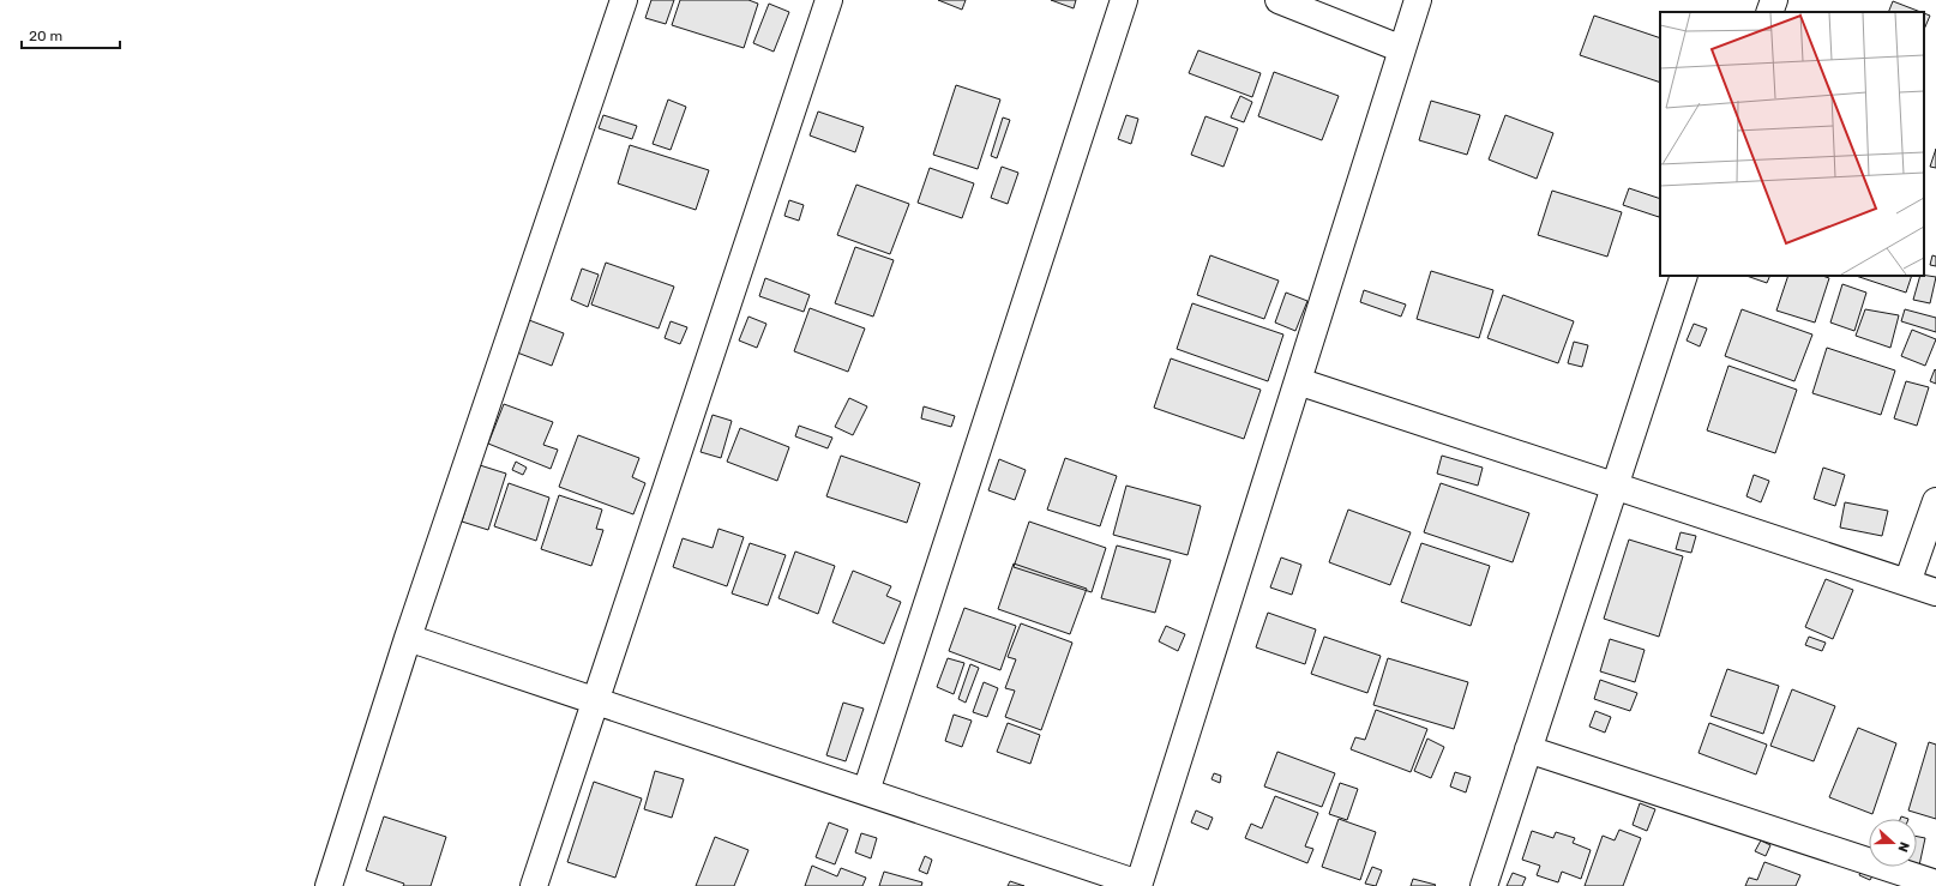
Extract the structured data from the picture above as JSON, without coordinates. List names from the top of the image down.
{
  "scale_bar": "20 m",
  "north": "right"
}
